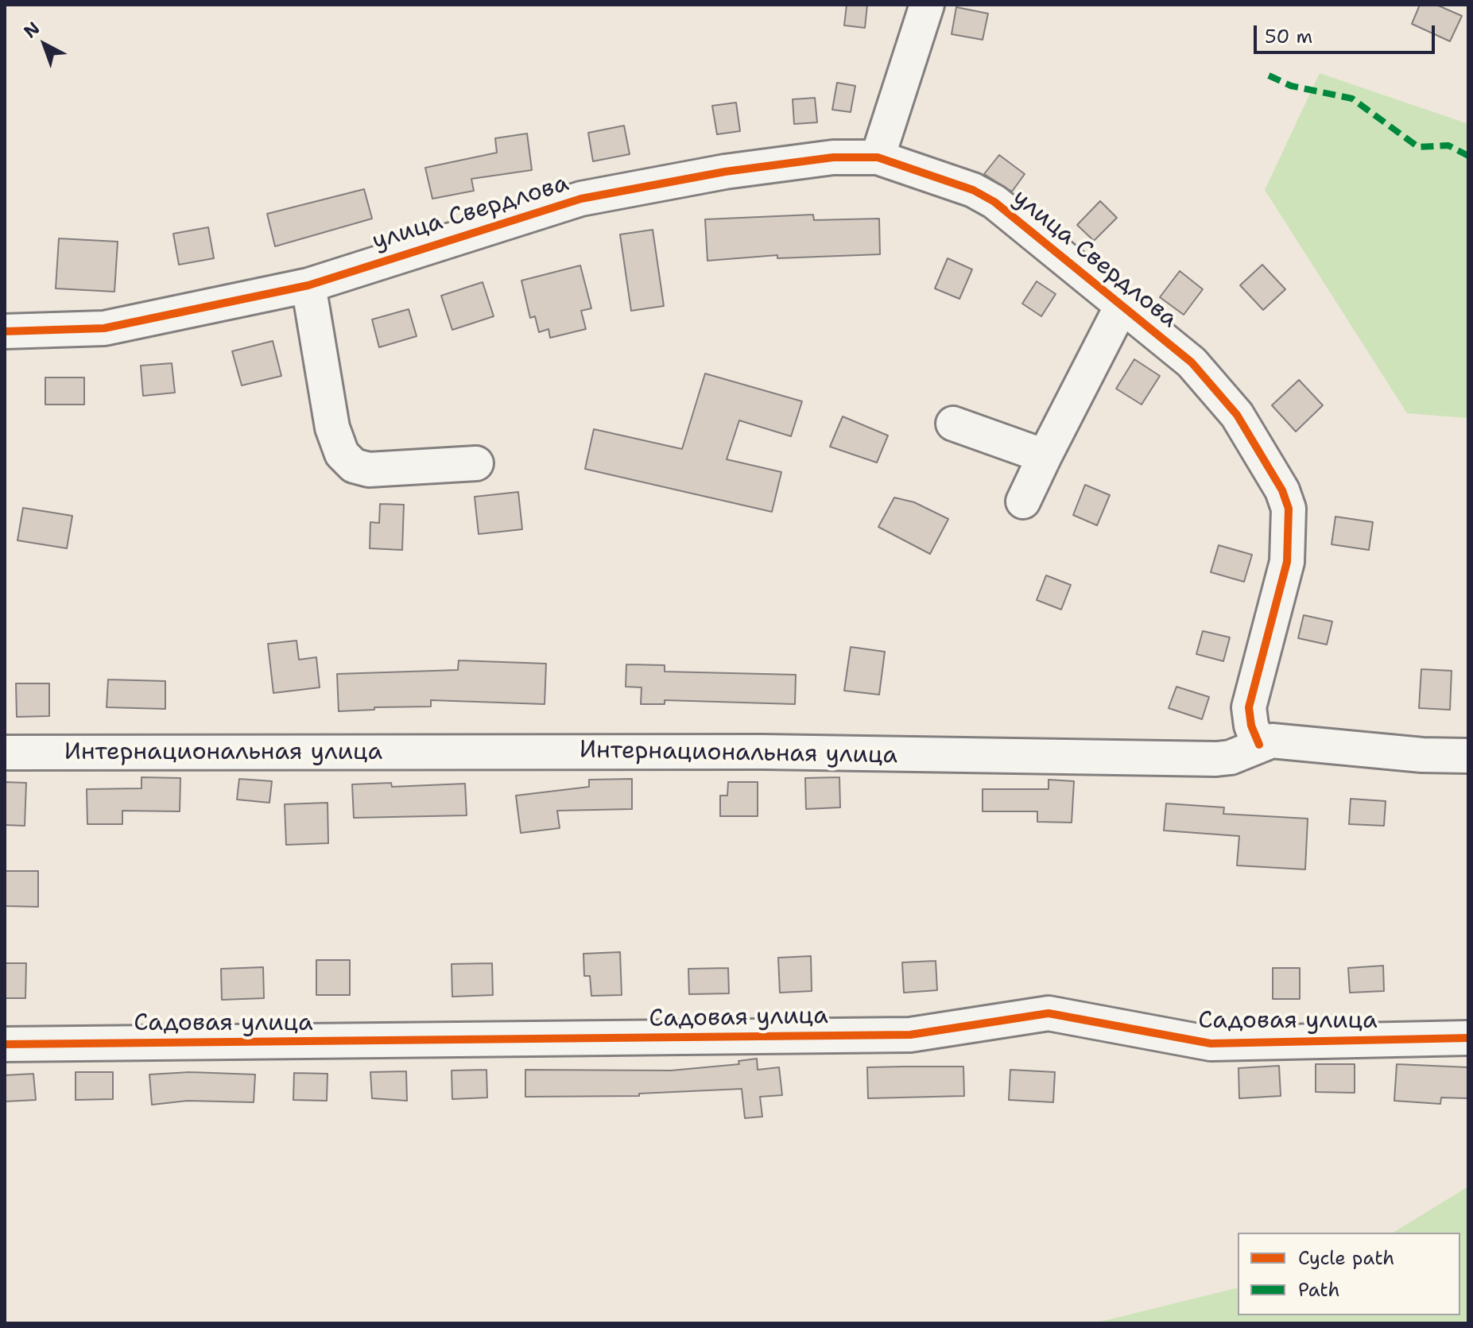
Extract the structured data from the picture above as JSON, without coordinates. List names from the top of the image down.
{
  "streets": {
    "street": ["улица Свердлова", "Интернациональная улица", "Садовая улица"]
  },
  "crossings": [
    ["улица Свердлова", "Интернациональная улица"]
  ],
  "legend": ["Cycle path", "Path"],
  "scale_bar": "50 m",
  "north": "top left"
}
